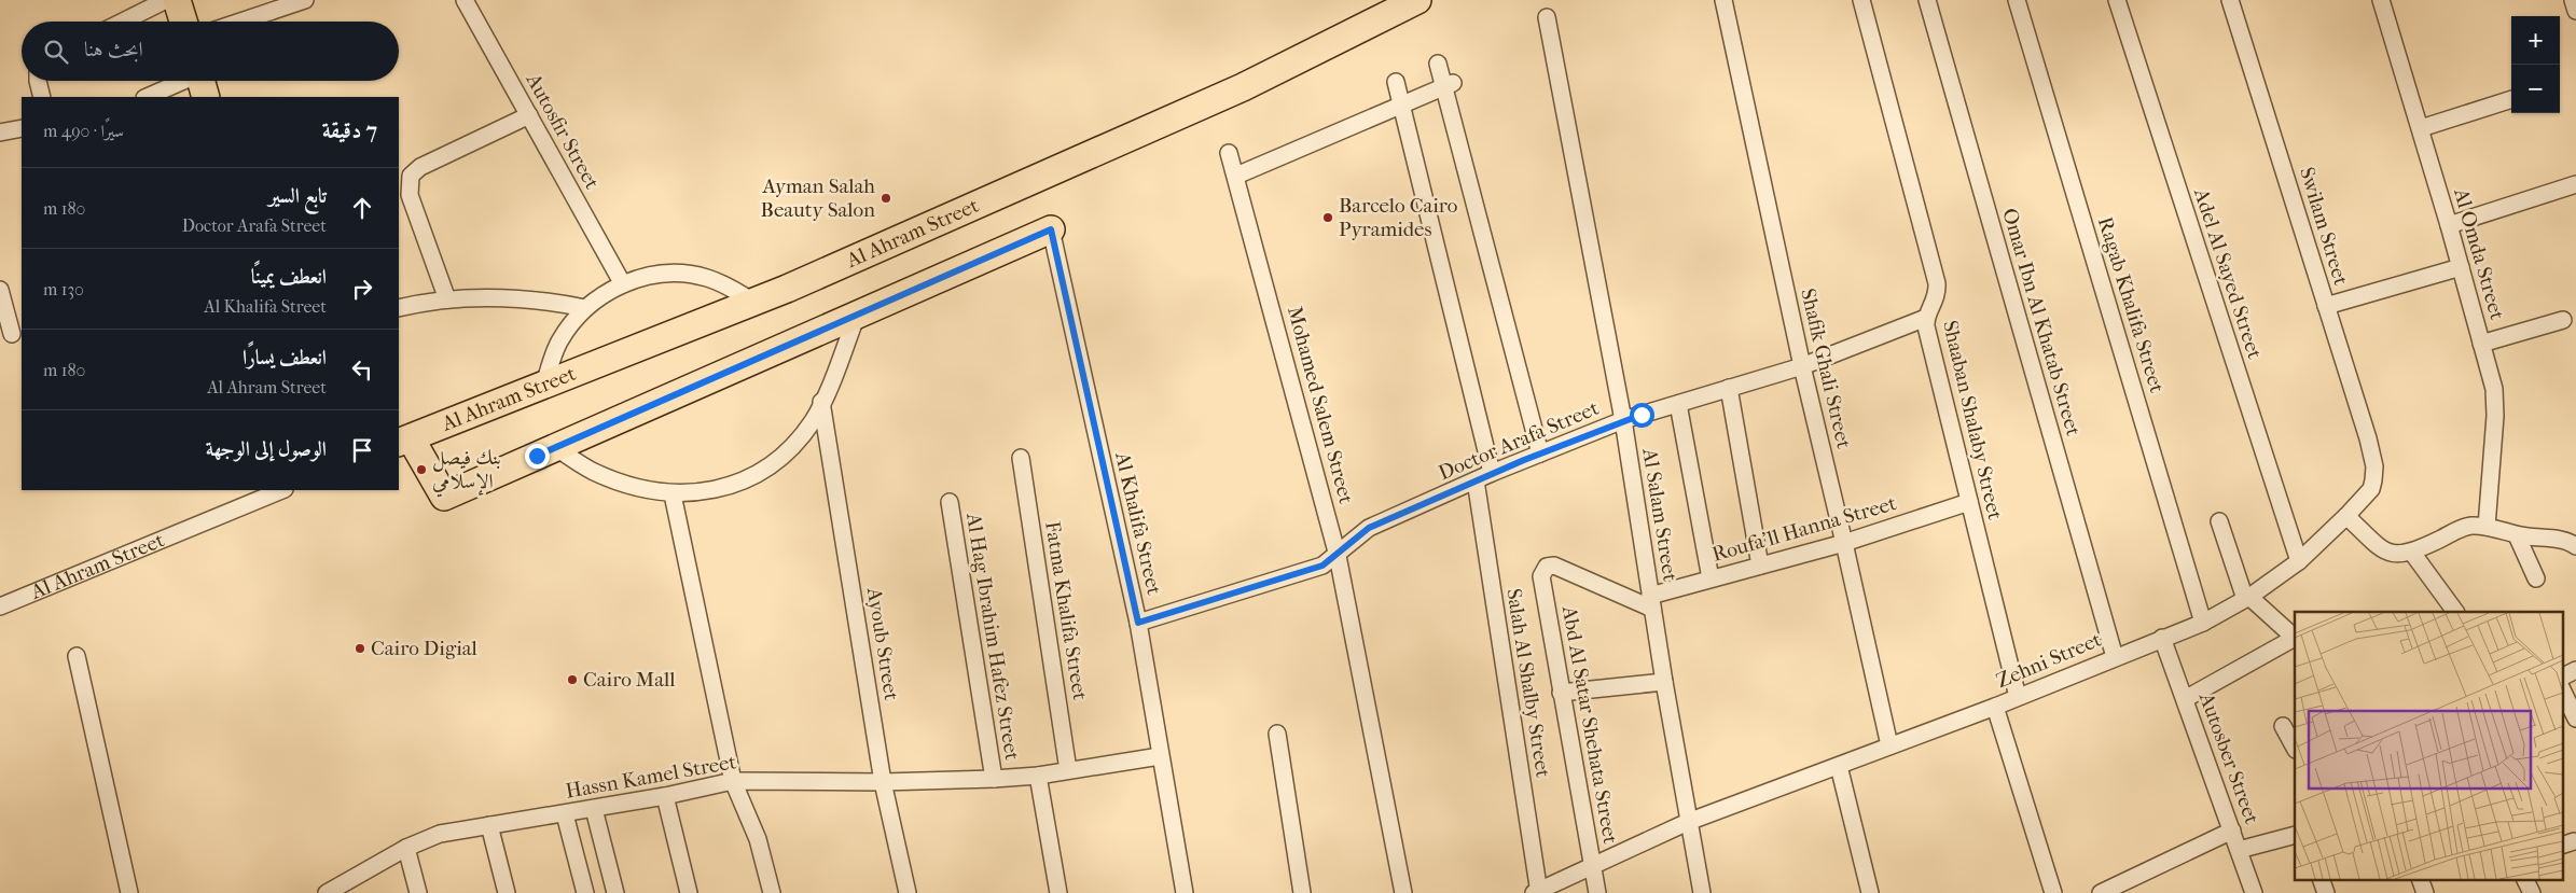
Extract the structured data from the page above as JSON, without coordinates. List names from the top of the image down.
{
  "streets": {
    "main road": ["Al Ahram Street"],
    "street": [
      "Autosfir Street",
      "Swilam Street",
      "Al Omda Street",
      "Adel Al Sayed Street",
      "Ragab Khalifa Street",
      "Omar Ibn Al Khatab Street",
      "Shafik Ghali Street",
      "Mohamed Salem Street",
      "Shaaban Shalaby Street",
      "Doctor Arafa Street",
      "Al Salam Street",
      "Al Khalifa Street",
      "Roufa'll Hanna Street",
      "Fatma Khalifa Street",
      "Al Hag Ibrahim Hafez Street",
      "Ayoub Street",
      "Zehni Street",
      "Salah Al Shalby Street",
      "Abd Al Satar Shehata Street",
      "Autosber Street",
      "Hassn Kamel Street"
    ]
  },
  "crossings": [
    ["Swilam Street", "Zehni Street"],
    ["Adel Al Sayed Street", "Zehni Street"],
    ["Ragab Khalifa Street", "Zehni Street"],
    ["Omar Ibn Al Khatab Street", "Zehni Street"],
    ["Shafik Ghali Street", "Doctor Arafa Street"],
    ["Shafik Ghali Street", "Roufa'll Hanna Street"],
    ["Shafik Ghali Street", "Zehni Street"],
    ["Mohamed Salem Street", "Doctor Arafa Street"],
    ["Shaaban Shalaby Street", "Doctor Arafa Street"],
    ["Shaaban Shalaby Street", "Roufa'll Hanna Street"],
    ["Shaaban Shalaby Street", "Zehni Street"],
    ["Doctor Arafa Street", "Al Salam Street"],
    ["Doctor Arafa Street", "Al Khalifa Street"],
    ["Doctor Arafa Street", "Salah Al Shalby Street"],
    ["Al Salam Street", "Roufa'll Hanna Street"],
    ["Al Salam Street", "Zehni Street"],
    ["Al Salam Street", "Abd Al Satar Shehata Street"],
    ["Al Khalifa Street", "Hassn Kamel Street"],
    ["Roufa'll Hanna Street", "Abd Al Satar Shehata Street"],
    ["Fatma Khalifa Street", "Hassn Kamel Street"],
    ["Al Hag Ibrahim Hafez Street", "Hassn Kamel Street"],
    ["Ayoub Street", "Hassn Kamel Street"],
    ["Zehni Street", "Salah Al Shalby Street"],
    ["Zehni Street", "Abd Al Satar Shehata Street"],
    ["Zehni Street", "Autosber Street"]
  ],
  "places": [
    "Ayman Salah Beauty Salon",
    "Barcelo Cairo Pyramides",
    "بنك فيصل الإسلامي",
    "Cairo Digial",
    "Cairo Mall"
  ],
  "page": {
    "map_buttons": ["+", "−"],
    "search": "ابحث هنا",
    "heading": ["7 دقيقة", "سيرًا · 490 m"],
    "list": [
      ["تابع السير", "Doctor Arafa Street", "180 m"],
      ["انعطف يمينًا", "Al Khalifa Street", "130 m"],
      ["انعطف يسارًا", "Al Ahram Street", "180 m"],
      "الوصول إلى الوجهة"
    ]
  }
}
